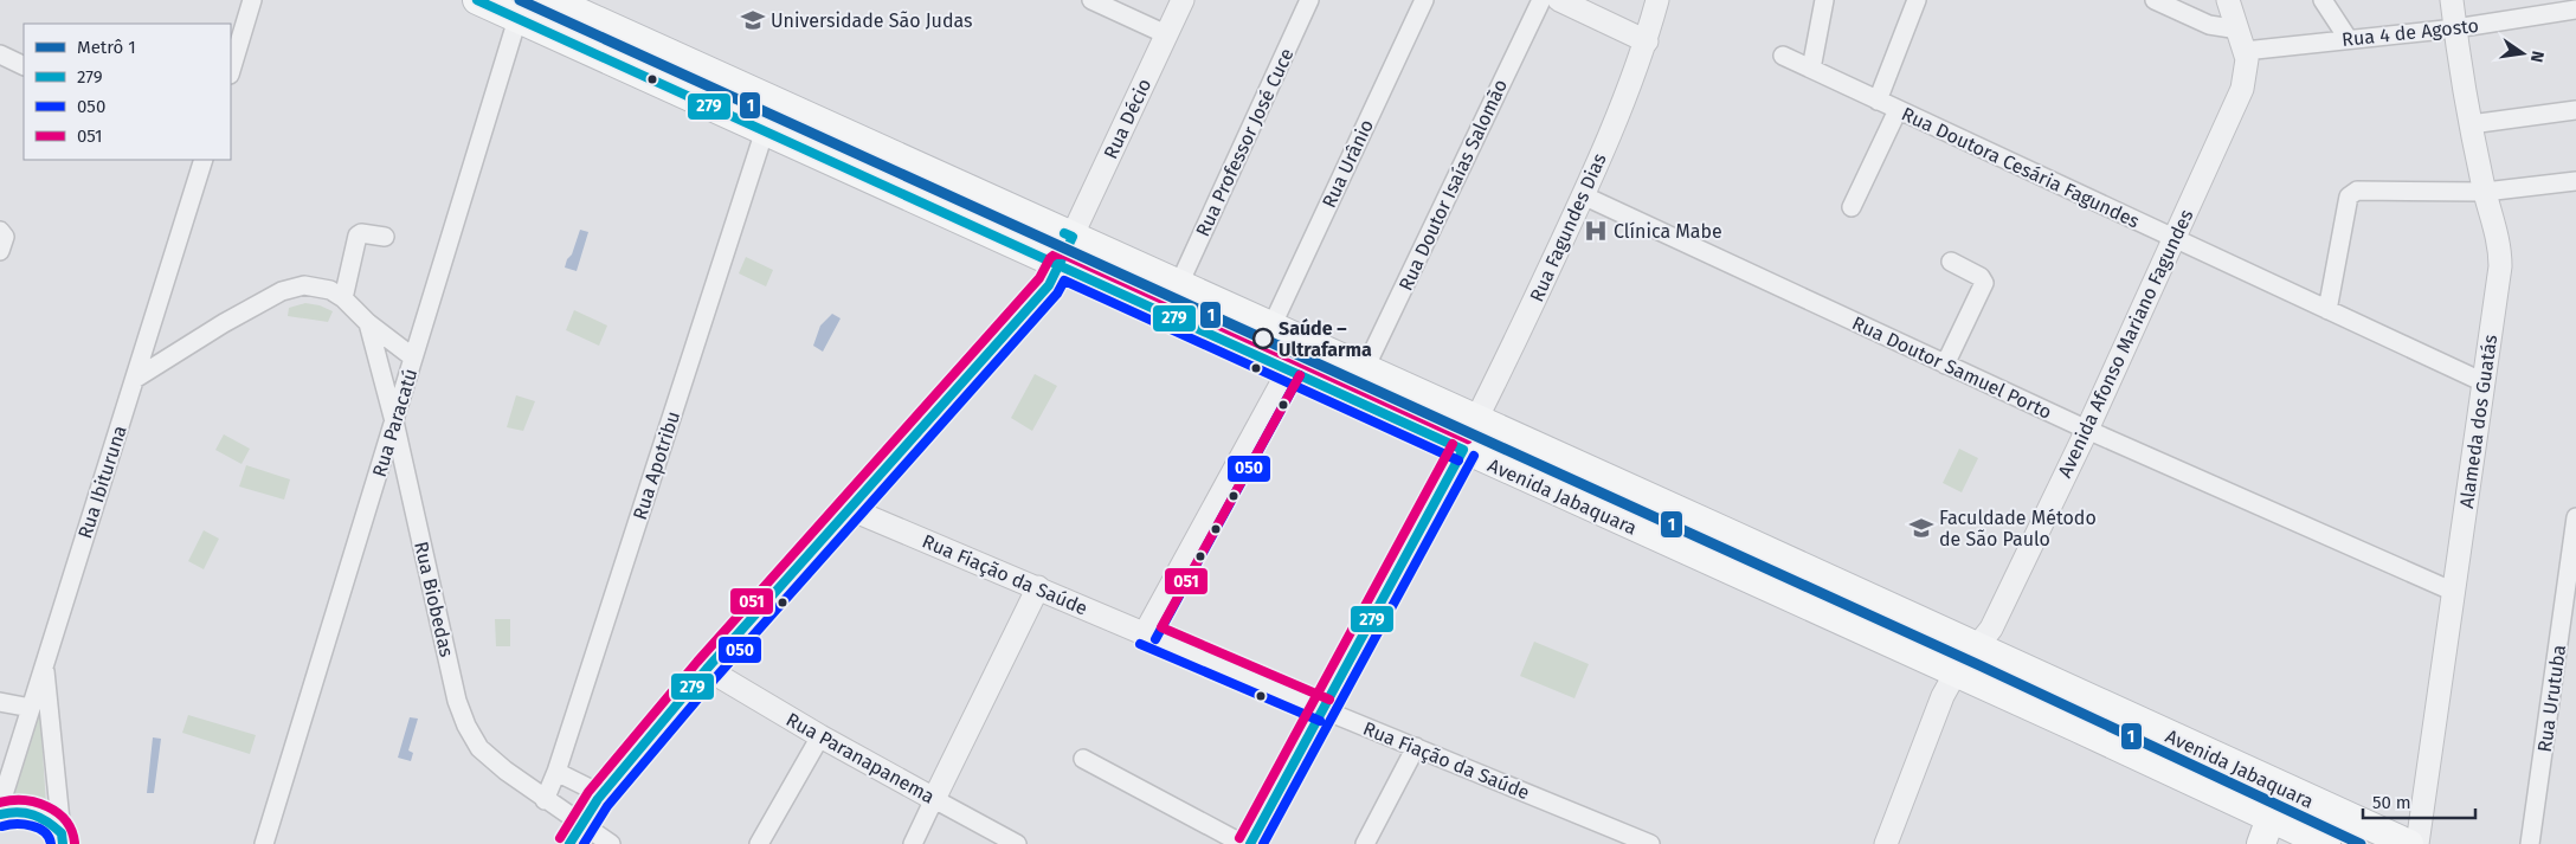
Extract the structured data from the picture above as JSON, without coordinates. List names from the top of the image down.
{
  "streets": {
    "main road": ["Avenida Jabaquara"],
    "street": [
      "Rua 4 de Agosto",
      "Rua Décio",
      "Rua Professor José Cuce",
      "Rua Urânio",
      "Rua Doutora Cesária Fagundes",
      "Rua Doutor Isaías Salomão",
      "Rua Fagundes Dias",
      "Avenida Afonso Mariano Fagundes",
      "Rua Doutor Samuel Porto",
      "Alameda dos Guatás",
      "Rua Paracatú",
      "Rua Apotribu",
      "Rua Ibituruna",
      "Rua Fiação da Saúde",
      "Rua Biobedas",
      "Rua Urutuba",
      "Rua Paranapanema"
    ]
  },
  "crossings": [
    ["Rua 4 de Agosto", "Avenida Afonso Mariano Fagundes"],
    ["Rua 4 de Agosto", "Alameda dos Guatás"],
    ["Rua Décio", "Avenida Jabaquara"],
    ["Rua Décio", "Rua Fiação da Saúde"],
    ["Rua Décio", "Rua Biobedas"],
    ["Rua Décio", "Rua Paranapanema"],
    ["Rua Professor José Cuce", "Avenida Jabaquara"],
    ["Rua Urânio", "Avenida Jabaquara"],
    ["Rua Doutora Cesária Fagundes", "Avenida Afonso Mariano Fagundes"],
    ["Rua Doutora Cesária Fagundes", "Alameda dos Guatás"],
    ["Rua Doutor Isaías Salomão", "Avenida Jabaquara"],
    ["Rua Fagundes Dias", "Rua Doutor Samuel Porto"],
    ["Rua Fagundes Dias", "Avenida Jabaquara"],
    ["Rua Fagundes Dias", "Rua Fiação da Saúde"],
    ["Avenida Afonso Mariano Fagundes", "Rua Doutor Samuel Porto"],
    ["Avenida Afonso Mariano Fagundes", "Avenida Jabaquara"],
    ["Rua Doutor Samuel Porto", "Alameda dos Guatás"],
    ["Rua Paracatú", "Avenida Jabaquara"],
    ["Rua Paracatú", "Rua Biobedas"],
    ["Rua Apotribu", "Avenida Jabaquara"],
    ["Rua Apotribu", "Rua Biobedas"]
  ],
  "places": {
    "school or university": ["Universidade São Judas", "Faculdade Método de São Paulo"],
    "hospital": ["Clínica Mabe"],
    "other": ["Saúde – Ultrafarma"]
  },
  "lines": [
    "metro line 1",
    "transit line 279",
    "transit line 051",
    "transit line 050"
  ],
  "legend": [
    "Metrô 1",
    "279",
    "050",
    "051"
  ],
  "scale_bar": "50 m",
  "north": "right"
}
